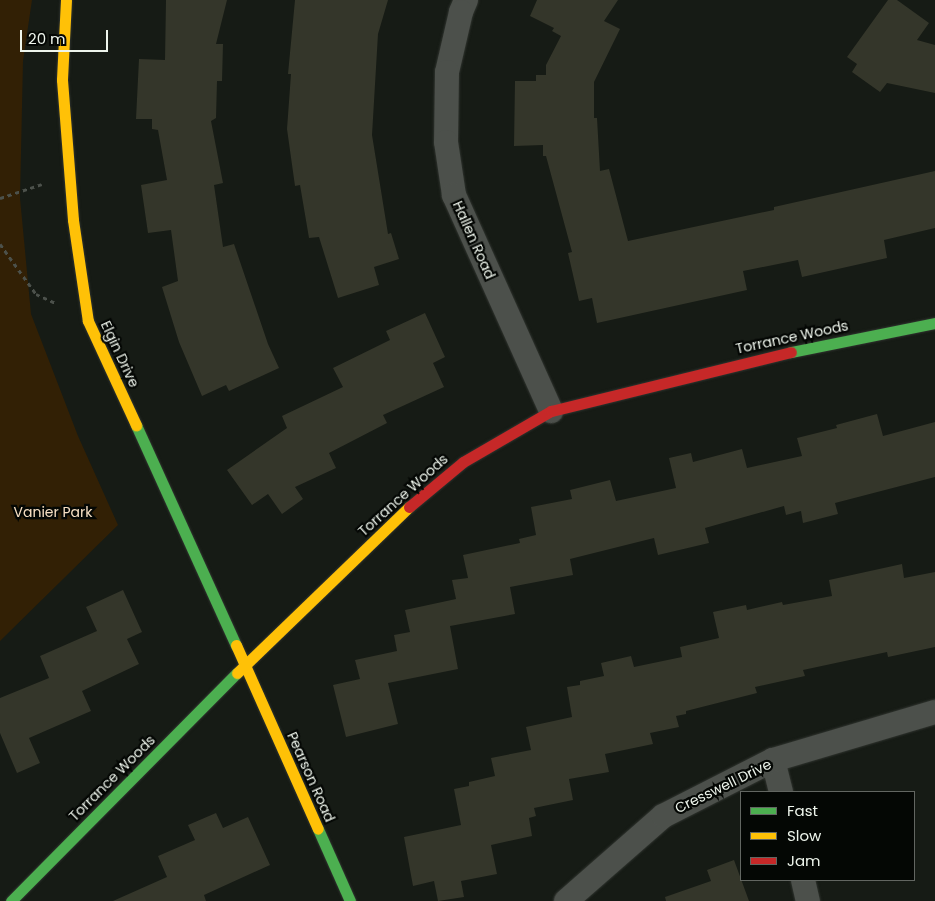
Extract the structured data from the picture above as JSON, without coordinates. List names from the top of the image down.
{
  "streets": {
    "street": [
      "Hallen Road",
      "Torrance Woods",
      "Elgin Drive",
      "Pearson Road",
      "Cresswell Drive"
    ]
  },
  "crossings": [
    ["Hallen Road", "Torrance Woods"],
    ["Torrance Woods", "Elgin Drive"],
    ["Torrance Woods", "Pearson Road"],
    ["Elgin Drive", "Pearson Road"]
  ],
  "parks": ["Vanier Park"],
  "legend": ["Fast", "Slow", "Jam"],
  "scale_bar": "20 m"
}
